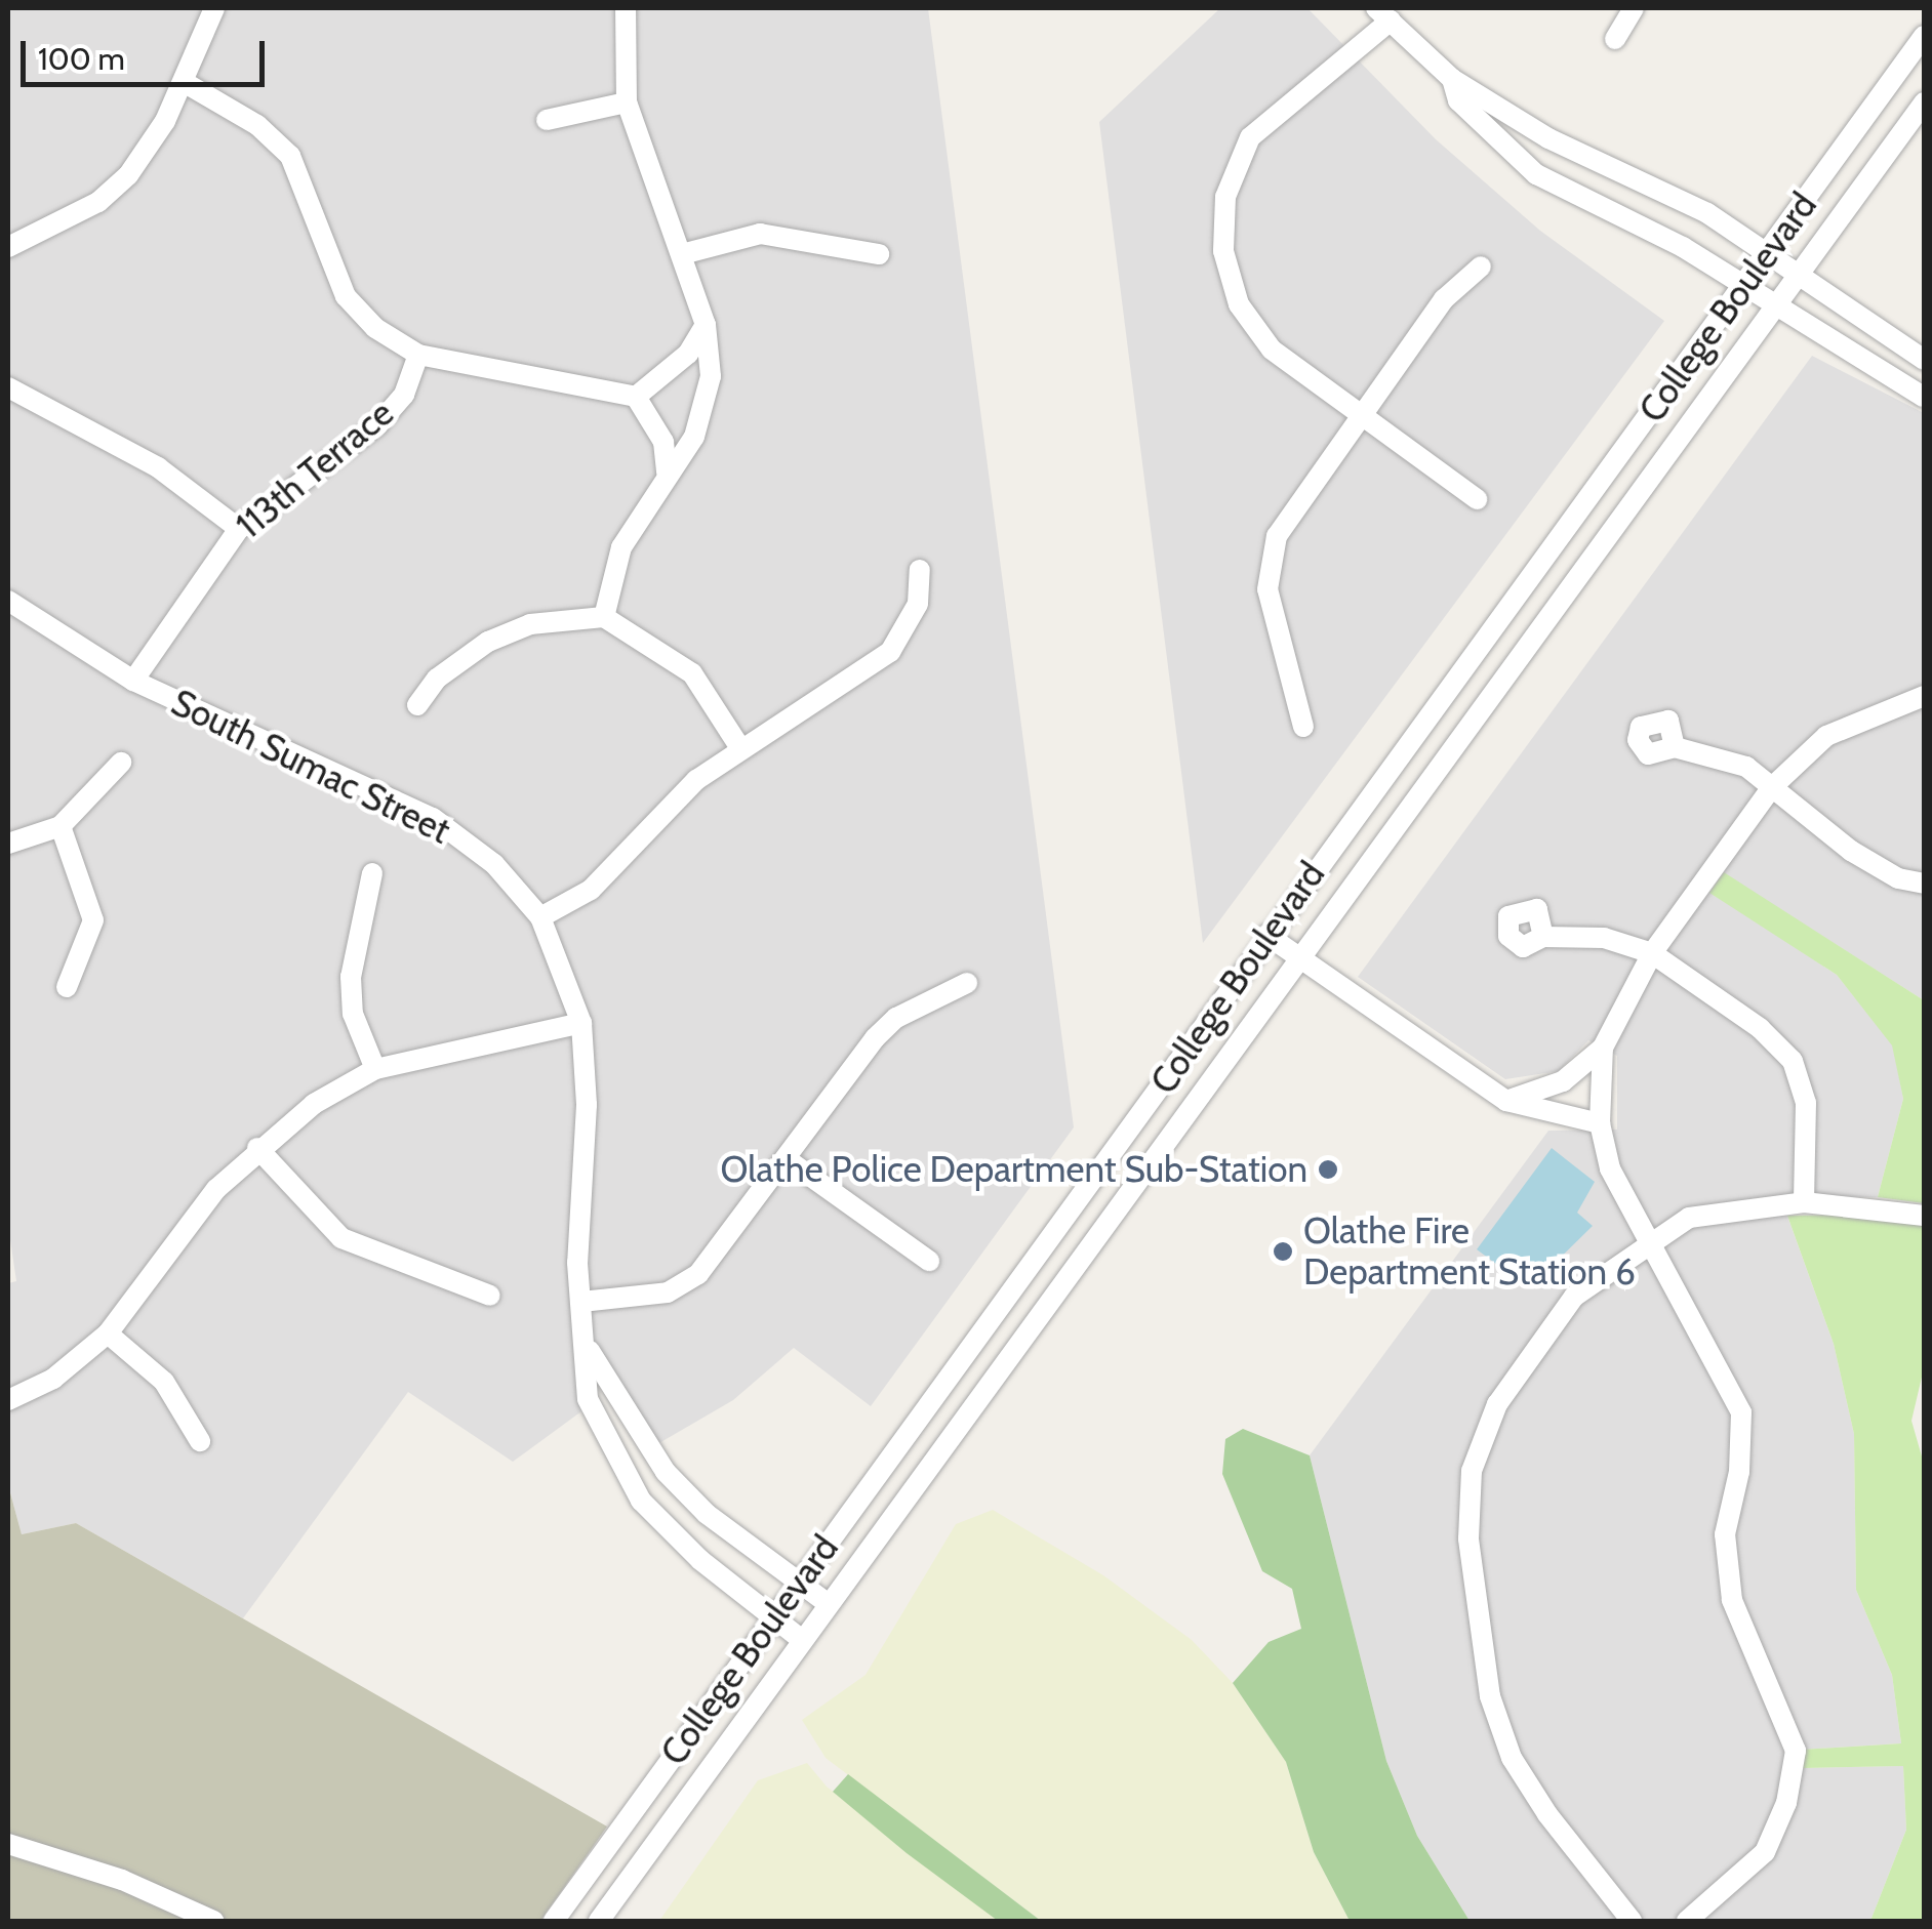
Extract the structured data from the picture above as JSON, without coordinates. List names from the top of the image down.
{
  "streets": {
    "street": ["College Boulevard", "113th Terrace", "South Sumac Street"]
  },
  "crossings": [
    ["College Boulevard", "South Sumac Street"],
    ["113th Terrace", "South Sumac Street"]
  ],
  "places": ["Olathe Police Department Sub-Station", "Olathe Fire Department Station 6"],
  "scale_bar": "100 m"
}
